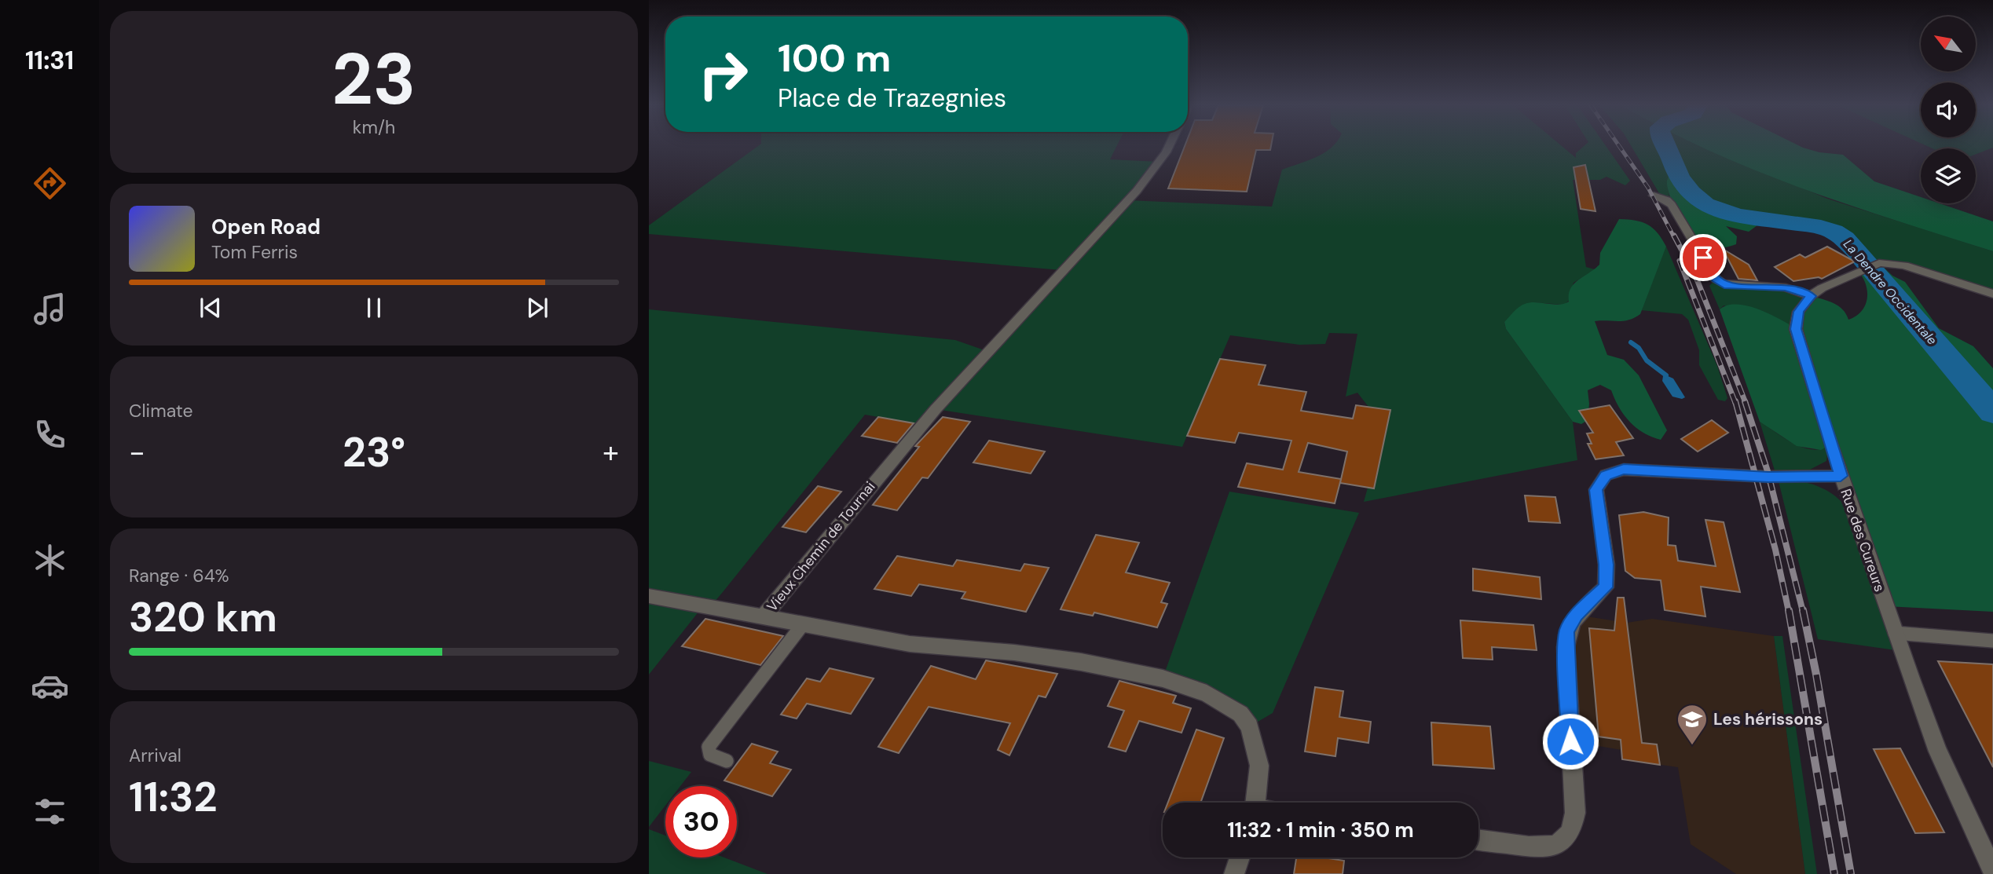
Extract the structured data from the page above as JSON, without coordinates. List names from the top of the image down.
{
  "streets": {
    "street": ["Rue des Cureurs", "Vieux Chemin de Tournai"]
  },
  "water": ["La Dendre Occidentale"],
  "places": {
    "school or university": ["Les hérissons"]
  },
  "north": "top left",
  "page": {
    "tabs": "11:31",
    "tile": [
      ["23", "km/h"],
      "Climate",
      ["Range · 64%", "320 km"],
      ["Arrival", "11:32"]
    ],
    "turn": ["100 m", "Place de Trazegnies"],
    "song": ["Open Road", "Tom Ferris"],
    "heat": ["−", "23°", "+"],
    "limit": "30",
    "trip": "11:32 · 1 min · 350 m"
  }
}
